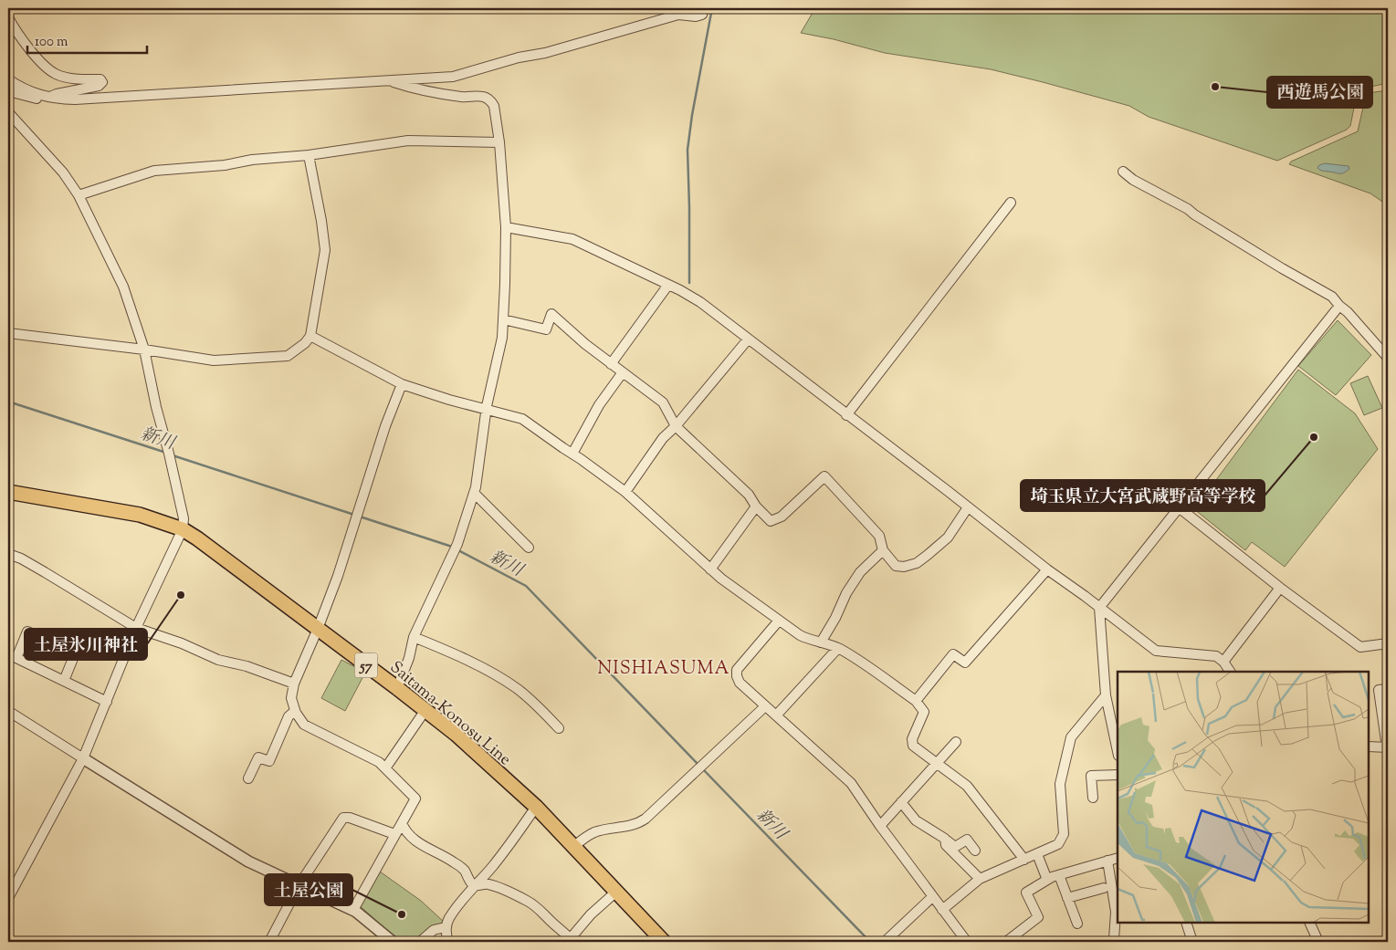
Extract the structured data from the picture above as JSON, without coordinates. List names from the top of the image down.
{
  "streets": {
    "main road": ["57", "Saitama-Konosu Line"]
  },
  "districts": ["NISHIASUMA"],
  "water": ["新川"],
  "places": [
    "西遊馬公園",
    "埼玉県立大宮武蔵野高等学校",
    "土屋氷川神社",
    "土屋公園"
  ],
  "scale_bar": "100 m"
}
